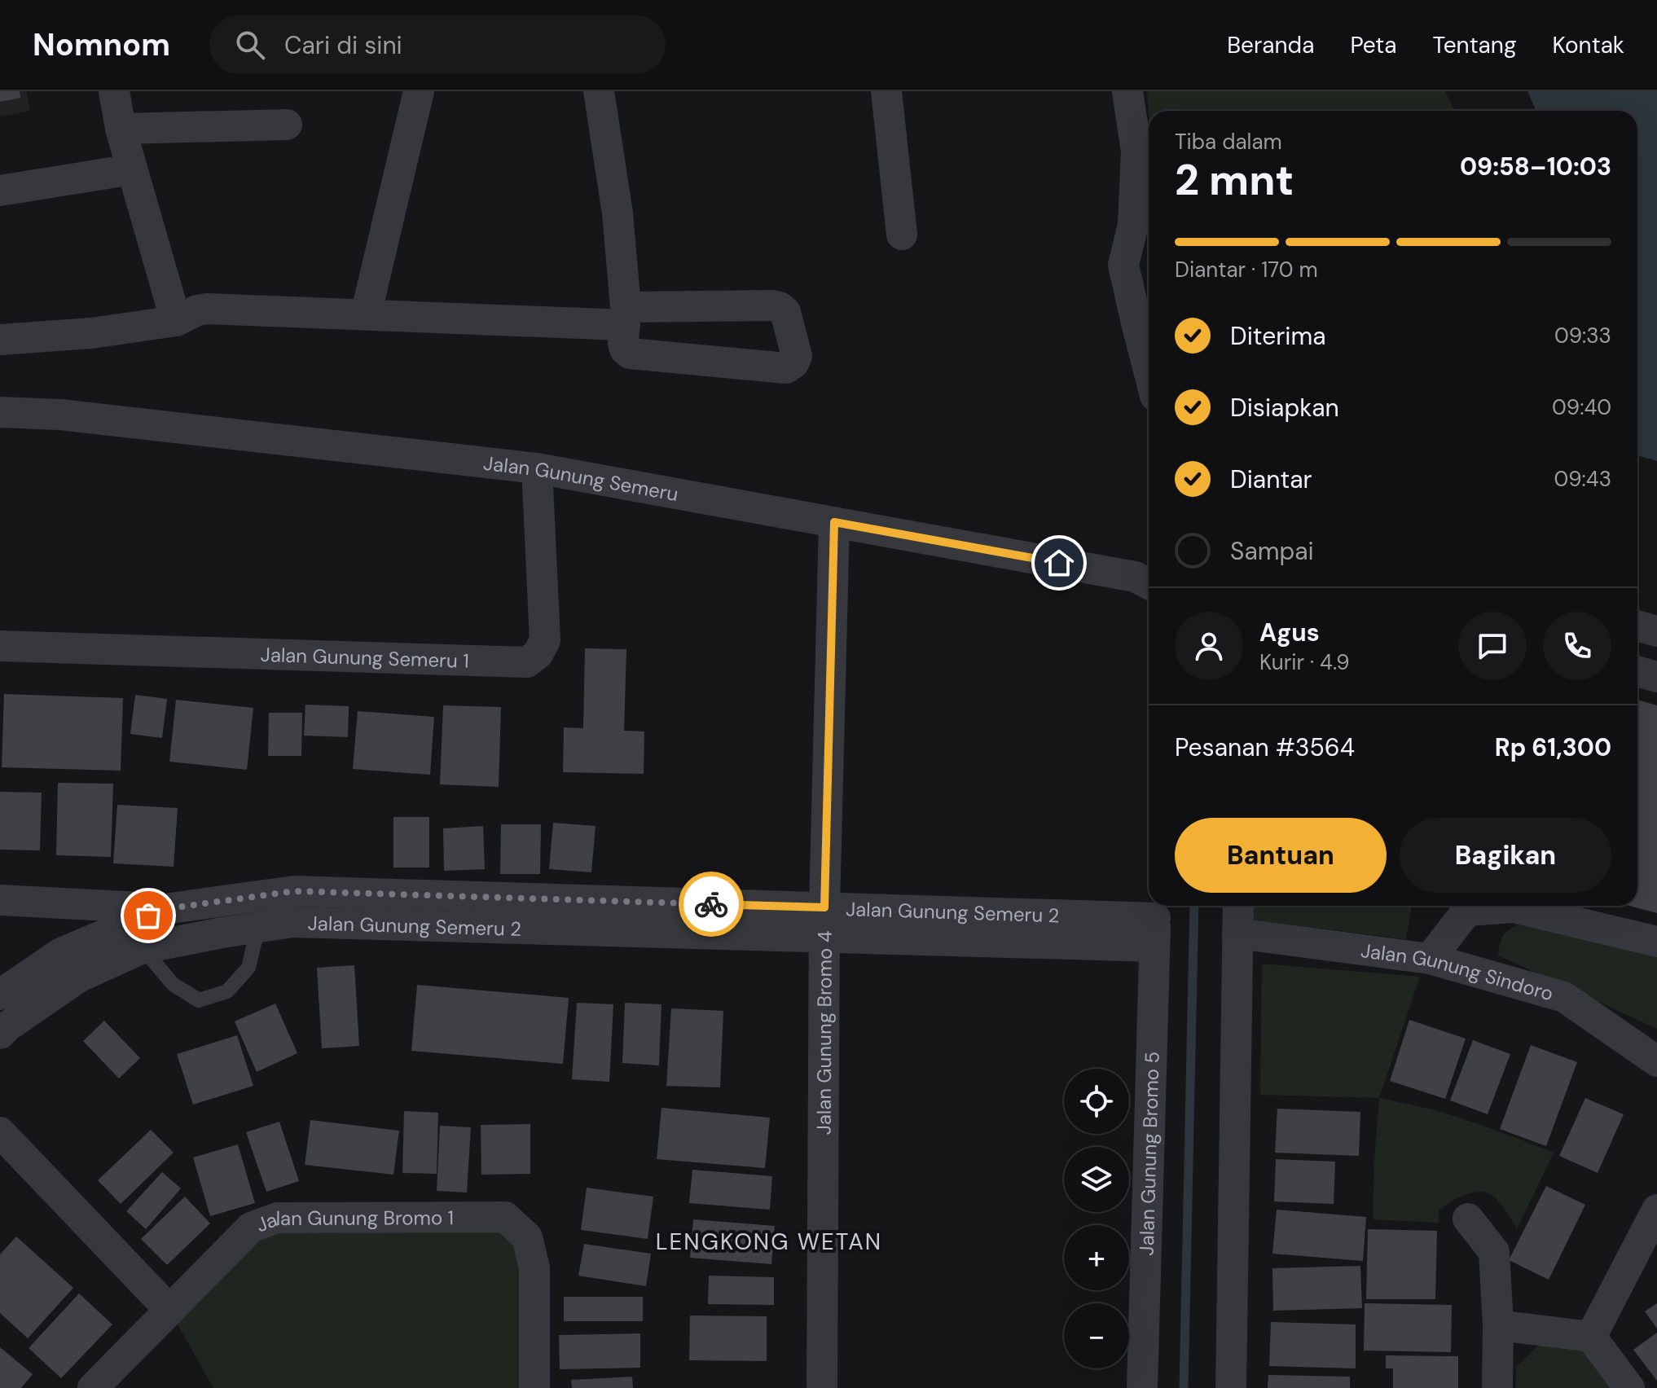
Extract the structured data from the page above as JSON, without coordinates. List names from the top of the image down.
{
  "streets": {
    "street": [
      "Jalan Gunung Semeru",
      "Jalan Gunung Semeru 1",
      "Jalan Gunung Semeru 2",
      "Jalan Gunung Sindoro",
      "Jalan Gunung Bromo 4",
      "Jalan Gunung Bromo 5",
      "Jalan Gunung Bromo 1"
    ]
  },
  "crossings": [
    ["Jalan Gunung Semeru", "Jalan Gunung Semeru 1"],
    ["Jalan Gunung Semeru", "Jalan Gunung Bromo 4"],
    ["Jalan Gunung Semeru 2", "Jalan Gunung Bromo 4"],
    ["Jalan Gunung Semeru 2", "Jalan Gunung Bromo 5"]
  ],
  "districts": ["LENGKONG WETAN"],
  "page": {
    "header": "Nomnom",
    "search": "Cari di sini",
    "nav": [
      "Beranda",
      "Peta",
      "Tentang",
      "Kontak"
    ],
    "heading": ["2 mnt", "Tiba dalam", "09:58–10:03"],
    "panel": [
      "Agus",
      "Kurir · 4.9",
      "Pesanan #3564",
      "Rp 61,300"
    ],
    "bar": "Diantar · 170 m",
    "list": [
      ["Diterima", "09:33"],
      ["Disiapkan", "09:40"],
      ["Diantar", "09:43"],
      "Sampai"
    ],
    "buttons": ["Bantuan", "Bagikan"],
    "map_buttons": ["+", "−"]
  }
}
